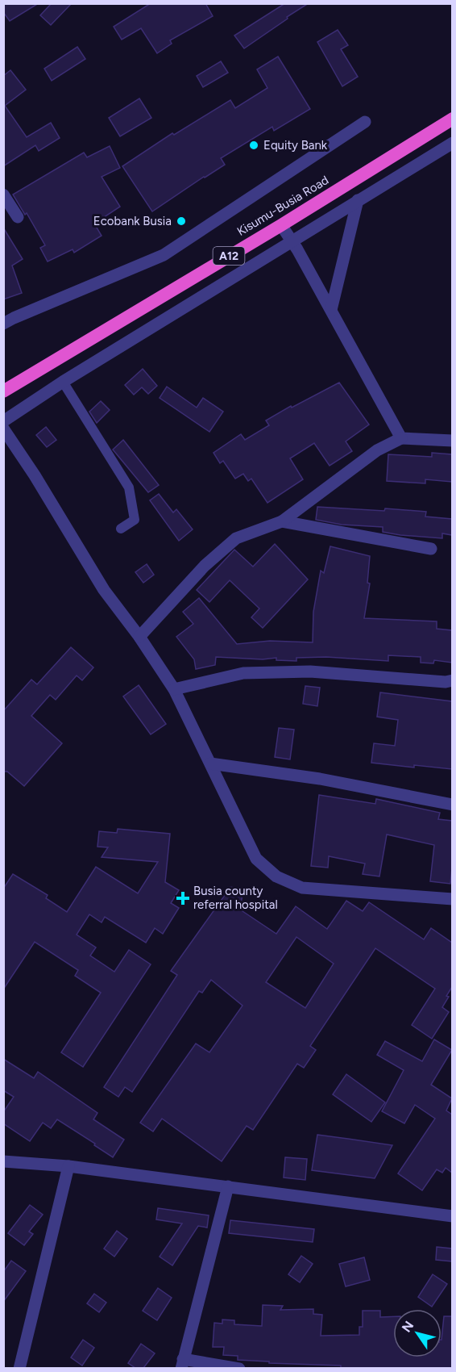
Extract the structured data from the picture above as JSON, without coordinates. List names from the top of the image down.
{
  "streets": {
    "highway": ["Kisumu-Busia Road", "A12"]
  },
  "places": {
    "other": ["Equity Bank", "Ecobank Busia"],
    "health": ["Busia county referral hospital"]
  },
  "north": "top left"
}
